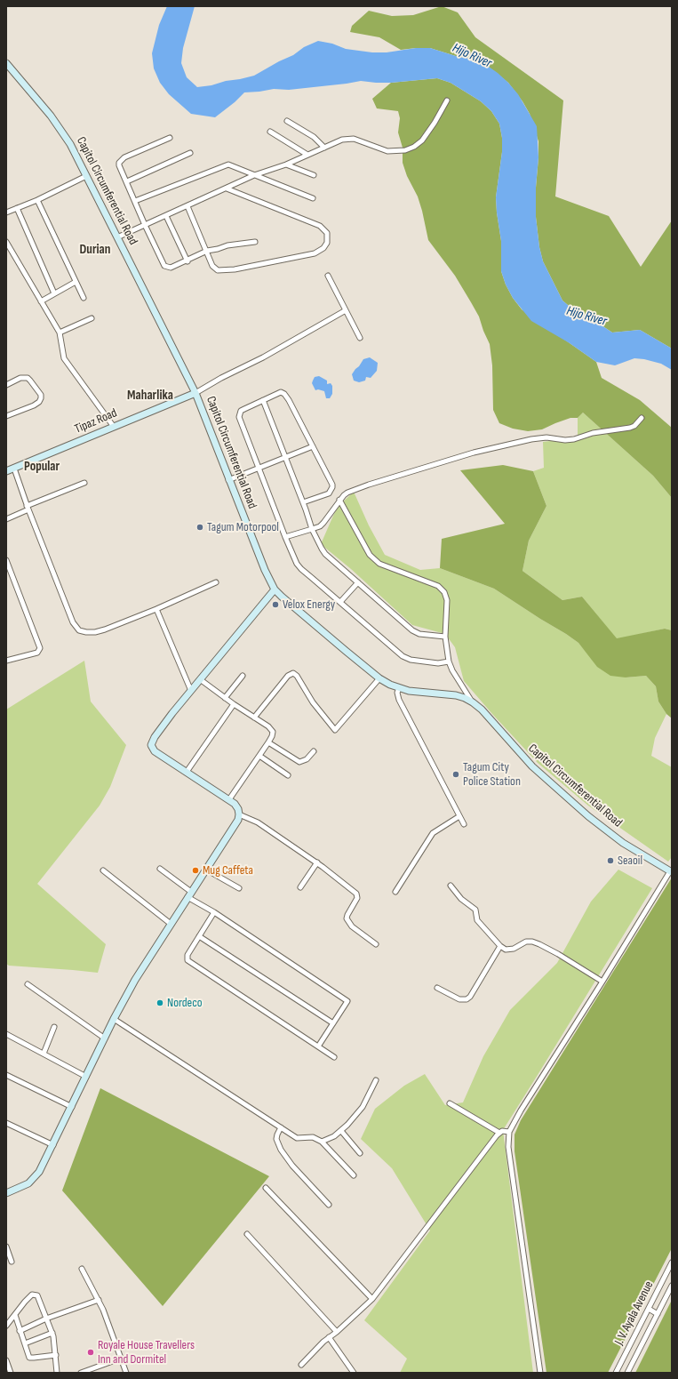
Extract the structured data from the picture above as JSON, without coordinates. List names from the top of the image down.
{
  "streets": {
    "main road": ["Capitol Circumferential Road", "Tipaz Road"],
    "street": ["J. V. Ayala Avenue"]
  },
  "crossings": [
    ["Capitol Circumferential Road", "Tipaz Road"]
  ],
  "districts": ["Durian", "Maharlika", "Popular"],
  "water": ["Hijo River"],
  "places": [
    "Tagum Motorpool",
    "Velox Energy",
    "Tagum City Police Station",
    "Seaoil",
    "Mug Caffeta",
    "Nordeco",
    "Royale House Travellers Inn and Dormitel"
  ]
}
